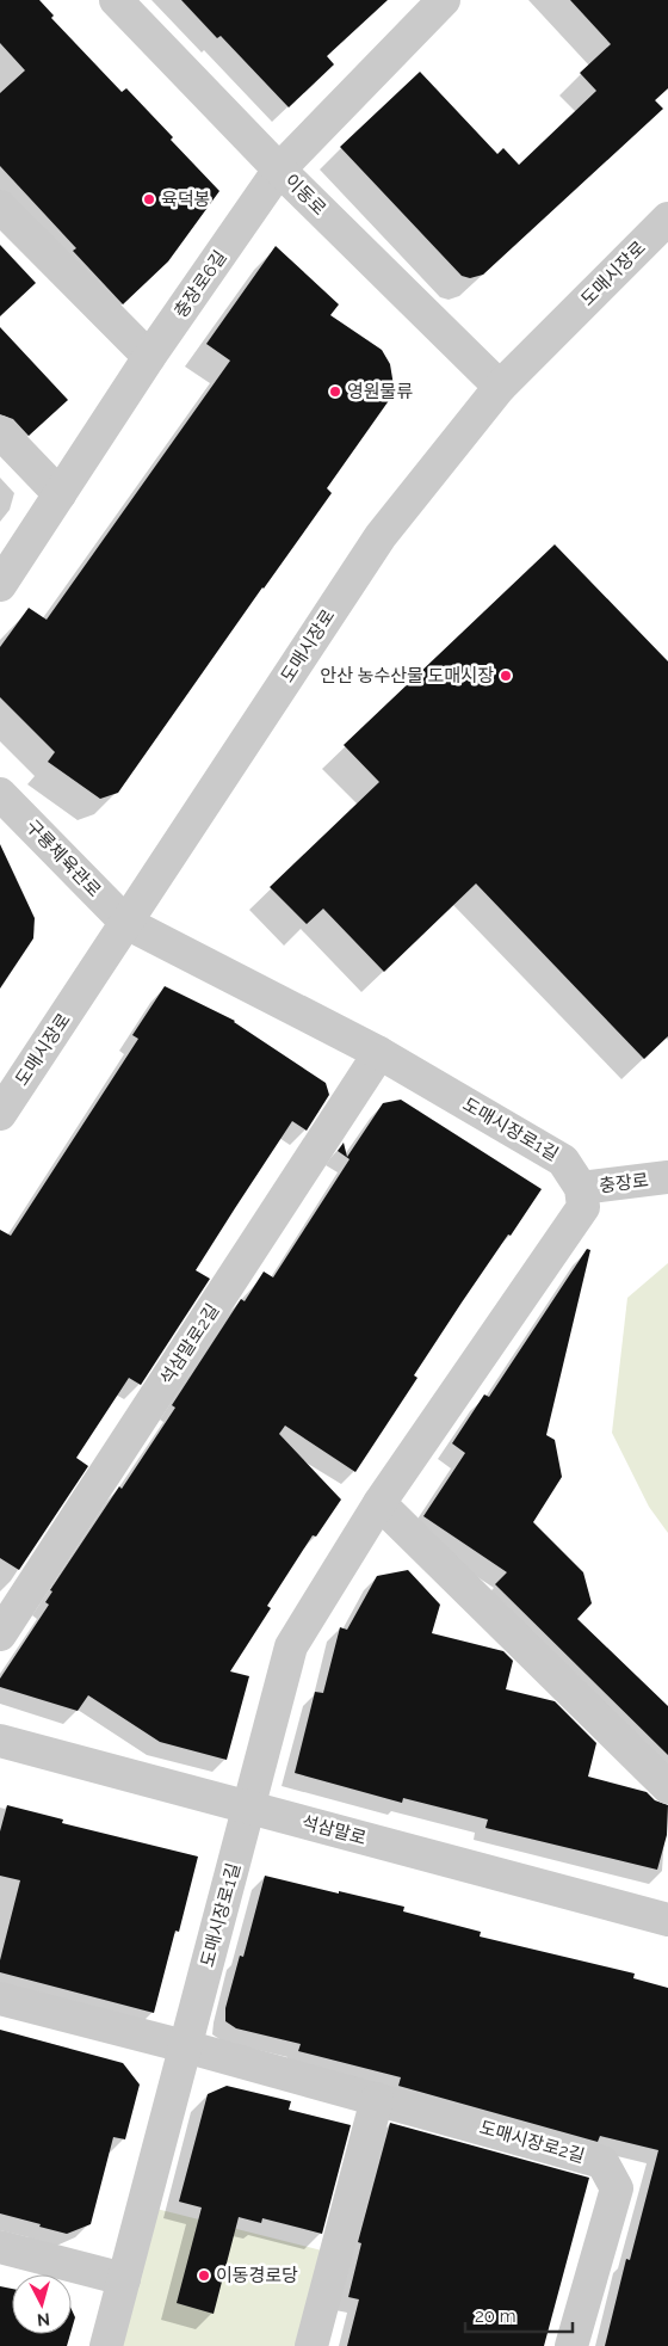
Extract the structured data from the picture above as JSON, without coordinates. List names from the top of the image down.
{
  "streets": {
    "street": [
      "이동로",
      "도매시장로",
      "충장로6길",
      "구룡체육관로",
      "도매시장로1길",
      "충장로",
      "석삼말로2길",
      "석삼말로",
      "도매시장로2길"
    ]
  },
  "crossings": [
    ["이동로", "도매시장로"],
    ["이동로", "충장로6길"],
    ["도매시장로", "구룡체육관로"],
    ["도매시장로", "도매시장로1길"],
    ["구룡체육관로", "도매시장로1길"],
    ["도매시장로1길", "충장로"],
    ["도매시장로1길", "석삼말로2길"],
    ["도매시장로1길", "석삼말로"],
    ["도매시장로1길", "도매시장로2길"]
  ],
  "places": [
    "육덕봉",
    "영원물류",
    "안산 농수산물 도매시장",
    "이동경로당"
  ],
  "scale_bar": "20 m",
  "north": "bottom"
}
